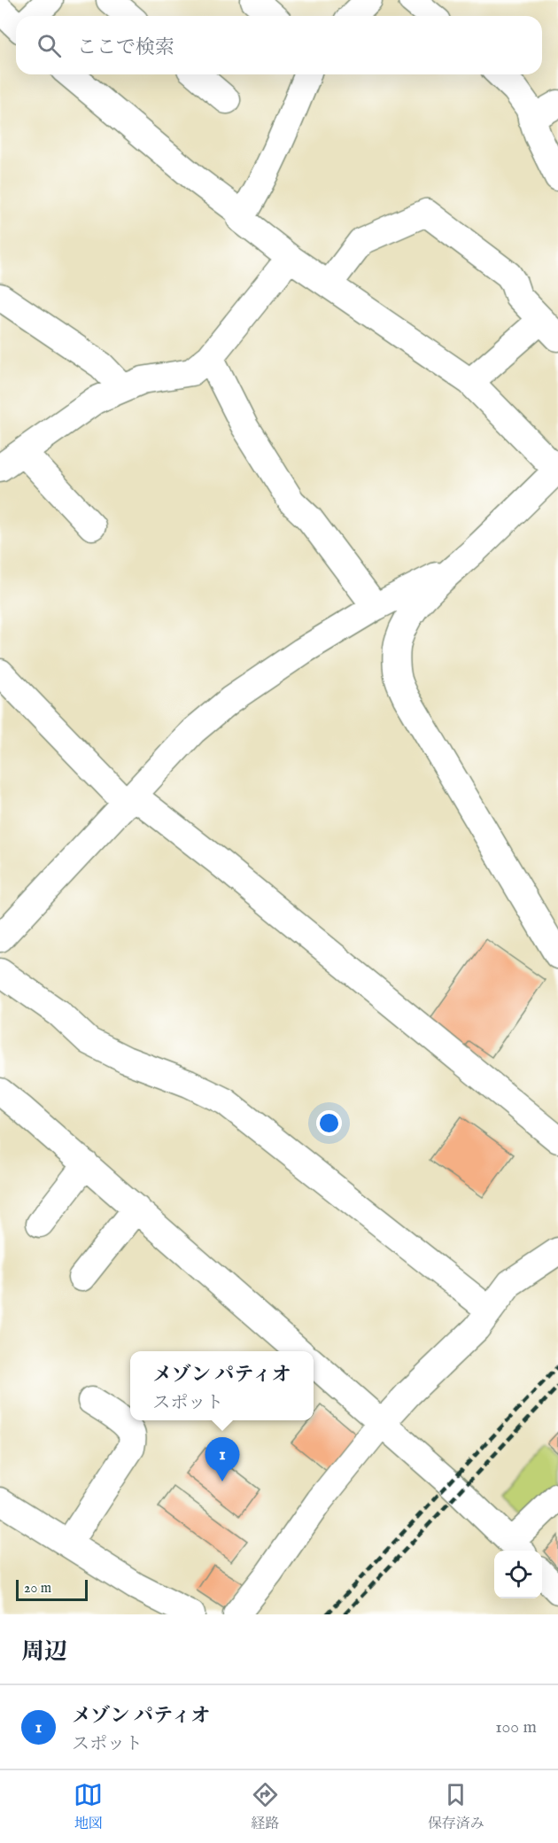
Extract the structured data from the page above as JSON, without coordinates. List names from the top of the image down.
{
  "scale_bar": "20 m",
  "page": {
    "search": "ここで検索",
    "popup": ["メゾン パティオ", "スポット"],
    "pins": "1",
    "scale": "20 m",
    "heading": "周辺",
    "list": [
      {
        "mark": "1",
        "name": "メゾン パティオ",
        "note": "スポット",
        "value": "100 m"
      }
    ],
    "nav": ["地図", "経路", "保存済み"]
  }
}
